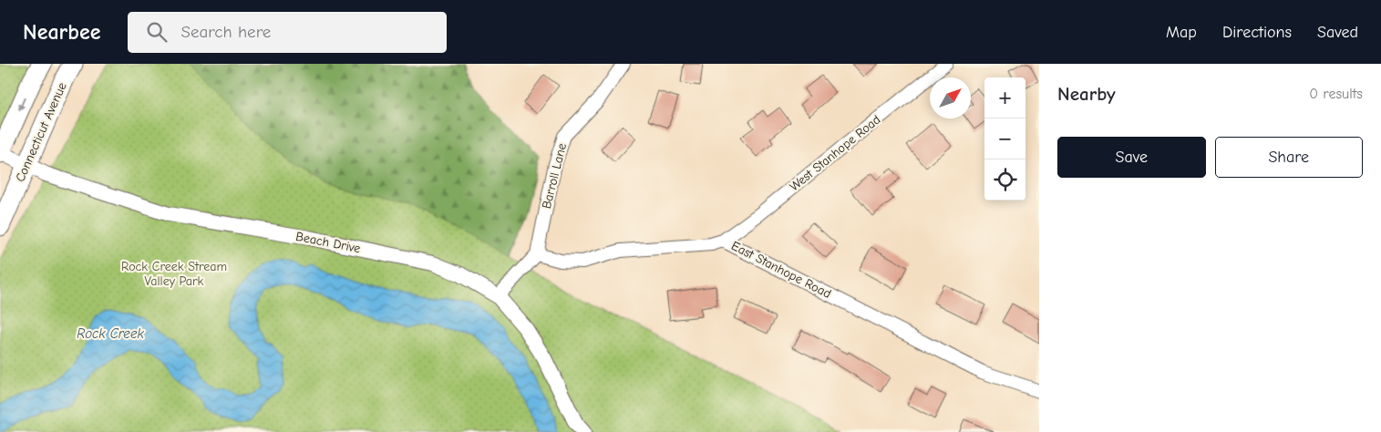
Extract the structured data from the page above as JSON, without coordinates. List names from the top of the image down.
{
  "streets": {
    "main road": ["Connecticut Avenue"],
    "street": [
      "West Stanhope Road",
      "Barroll Lane",
      "Beach Drive",
      "East Stanhope Road"
    ]
  },
  "crossings": [
    ["Connecticut Avenue", "Beach Drive"],
    ["West Stanhope Road", "East Stanhope Road"],
    ["Barroll Lane", "East Stanhope Road"]
  ],
  "water": ["Rock Creek"],
  "parks": ["Rock Creek Stream Valley Park"],
  "north": "top right",
  "page": {
    "header": "Nearbee",
    "search": "Search here",
    "nav": ["Map", "Directions", "Saved"],
    "heading": ["Nearby", "0 results"],
    "map_buttons": ["+", "−"],
    "buttons": ["Save", "Share"]
  }
}
